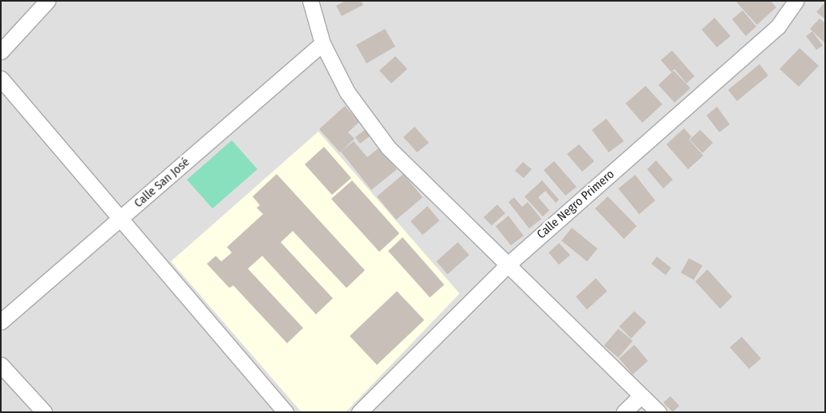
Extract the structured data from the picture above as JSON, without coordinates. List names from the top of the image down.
{
  "streets": {
    "street": ["Calle San José", "Calle Negro Primero"]
  }
}
